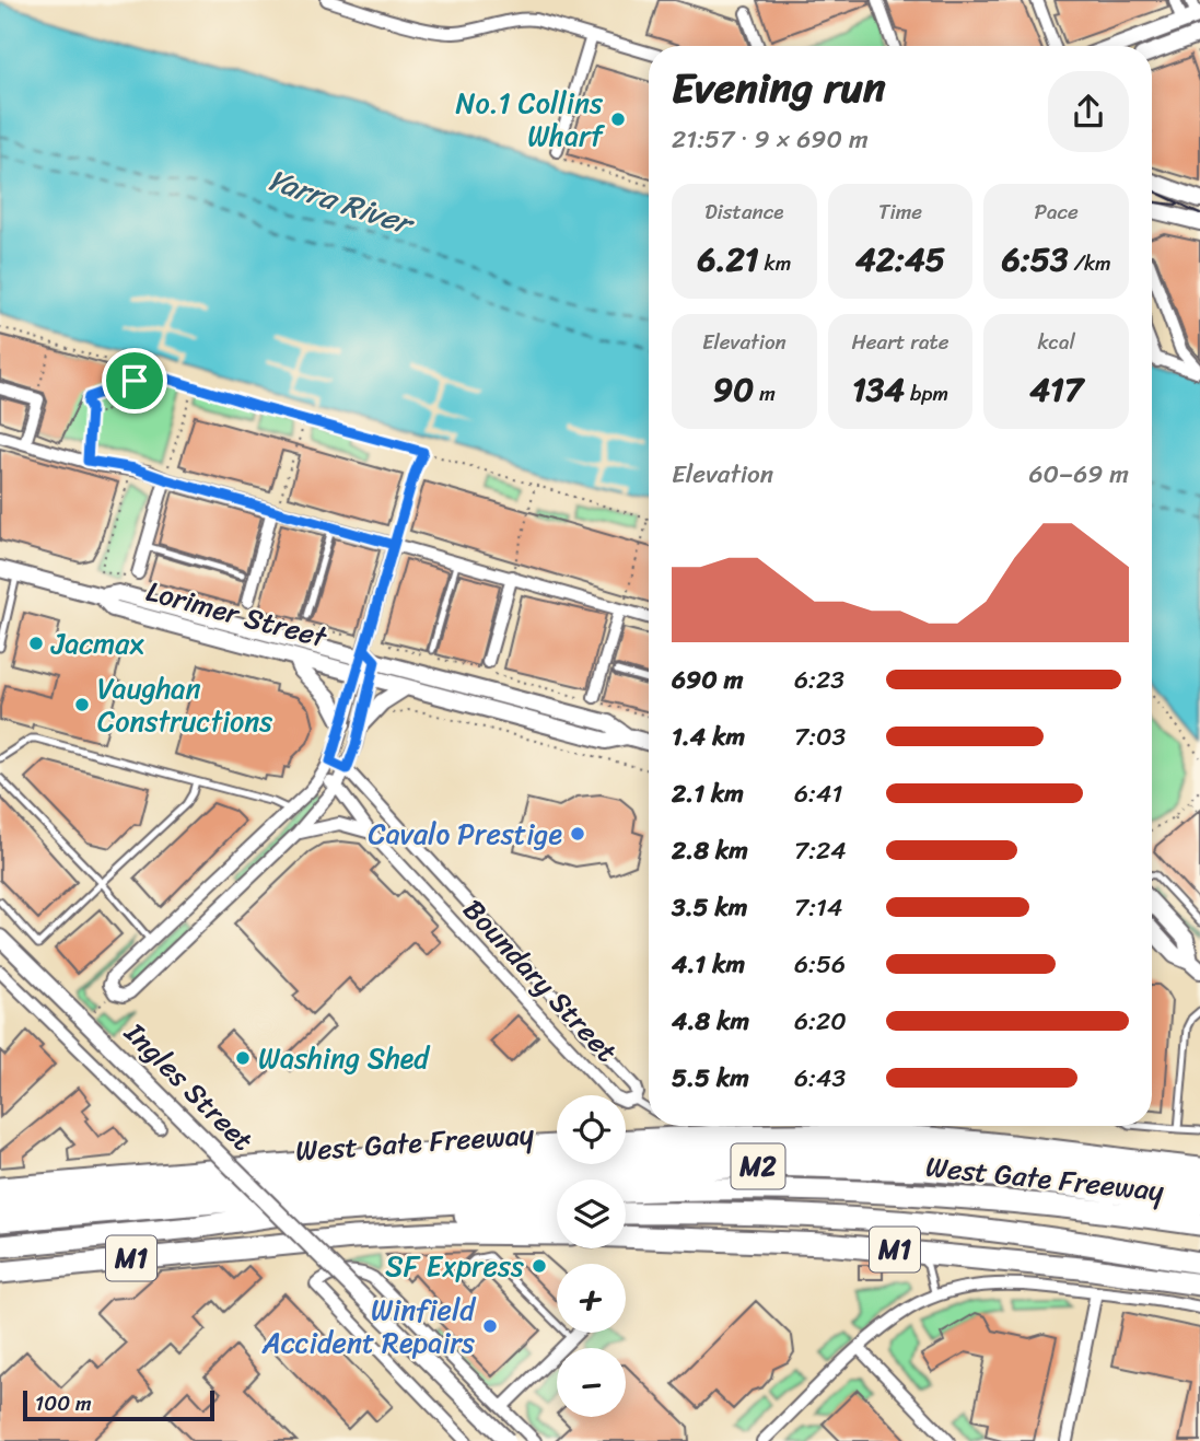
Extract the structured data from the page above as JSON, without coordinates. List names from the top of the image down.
{
  "streets": {
    "highway": ["West Gate Freeway", "M2", "M1"],
    "main road": ["Lorimer Street", "Ingles Street"],
    "street": ["Boundary Street"]
  },
  "water": ["Yarra River"],
  "places": [
    "No.1 Collins Wharf",
    "Jacmax",
    "Vaughan Constructions",
    "Cavalo Prestige",
    "Washing Shed",
    "SF Express",
    "Winfield Accident Repairs"
  ],
  "scale_bar": "100 m",
  "page": {
    "heading": ["Evening run", "21:57 · 9 × 690 m"],
    "stats": [
      ["Distance", "6.21 km"],
      ["Time", "42:45"],
      ["Pace", "6:53 /km"],
      ["Elevation", "90 m"],
      ["Heart rate", "134 bpm"],
      ["kcal", "417"]
    ],
    "chart": ["Elevation", "60–69 m"],
    "list": [
      {
        "name": "690 m",
        "note": "6:23"
      },
      {
        "name": "1.4 km",
        "note": "7:03"
      },
      {
        "name": "2.1 km",
        "note": "6:41"
      },
      {
        "name": "2.8 km",
        "note": "7:24"
      },
      {
        "name": "3.5 km",
        "note": "7:14"
      },
      {
        "name": "4.1 km",
        "note": "6:56"
      },
      {
        "name": "4.8 km",
        "note": "6:20"
      },
      {
        "name": "5.5 km",
        "note": "6:43"
      }
    ],
    "map_buttons": ["+", "−"],
    "scale": "100 m"
  }
}
